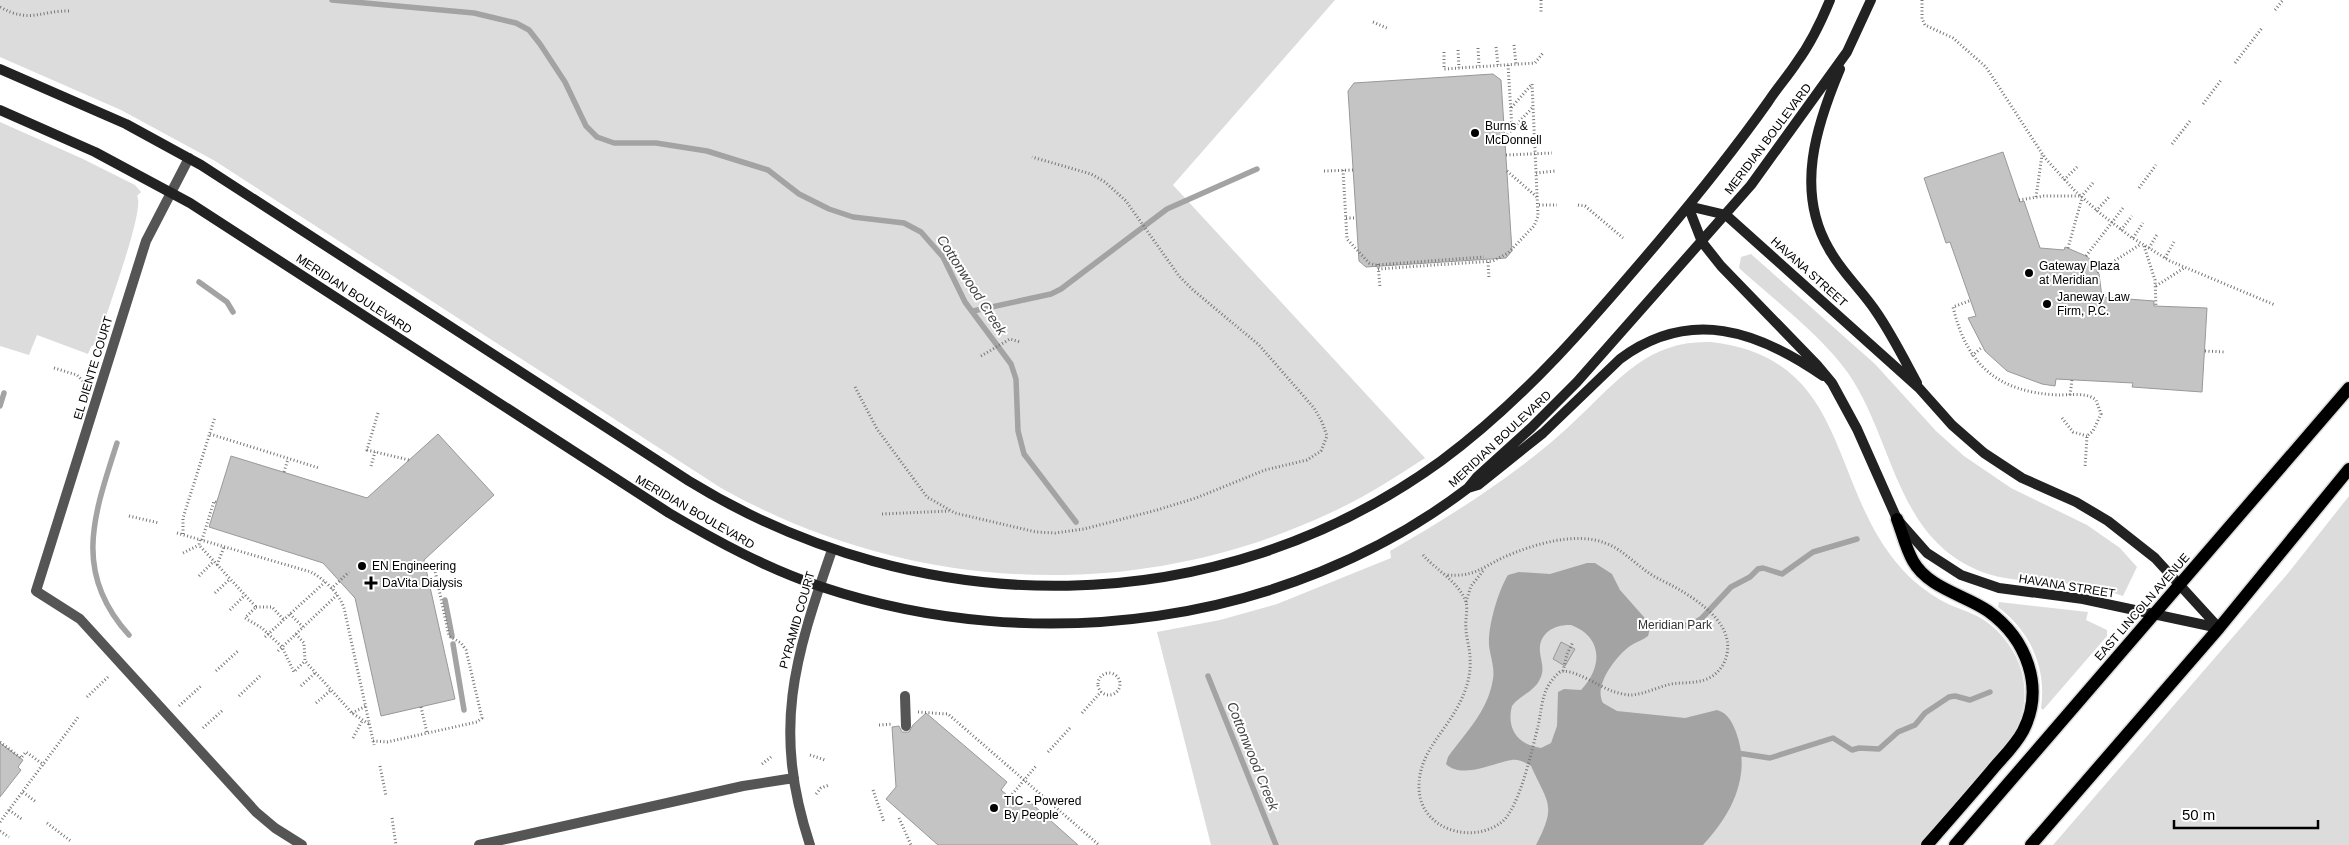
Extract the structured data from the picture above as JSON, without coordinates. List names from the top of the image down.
{
  "streets": {
    "main road": ["MERIDIAN BOULEVARD", "HAVANA STREET", "EAST LINCOLN AVENUE"],
    "street": ["EL DIENTE COURT", "PYRAMID COURT"]
  },
  "crossings": [
    ["MERIDIAN BOULEVARD", "HAVANA STREET"],
    ["MERIDIAN BOULEVARD", "EL DIENTE COURT"],
    ["MERIDIAN BOULEVARD", "PYRAMID COURT"],
    ["HAVANA STREET", "EAST LINCOLN AVENUE"]
  ],
  "water": ["Cottonwood Creek"],
  "parks": ["Meridian Park"],
  "places": {
    "other": [
      "Burns & McDonnell",
      "Gateway Plaza at Meridian",
      "Janeway Law Firm, P.C.",
      "EN Engineering",
      "TIC - Powered By People"
    ],
    "health": ["DaVita Dialysis"]
  },
  "scale_bar": "50 m"
}
